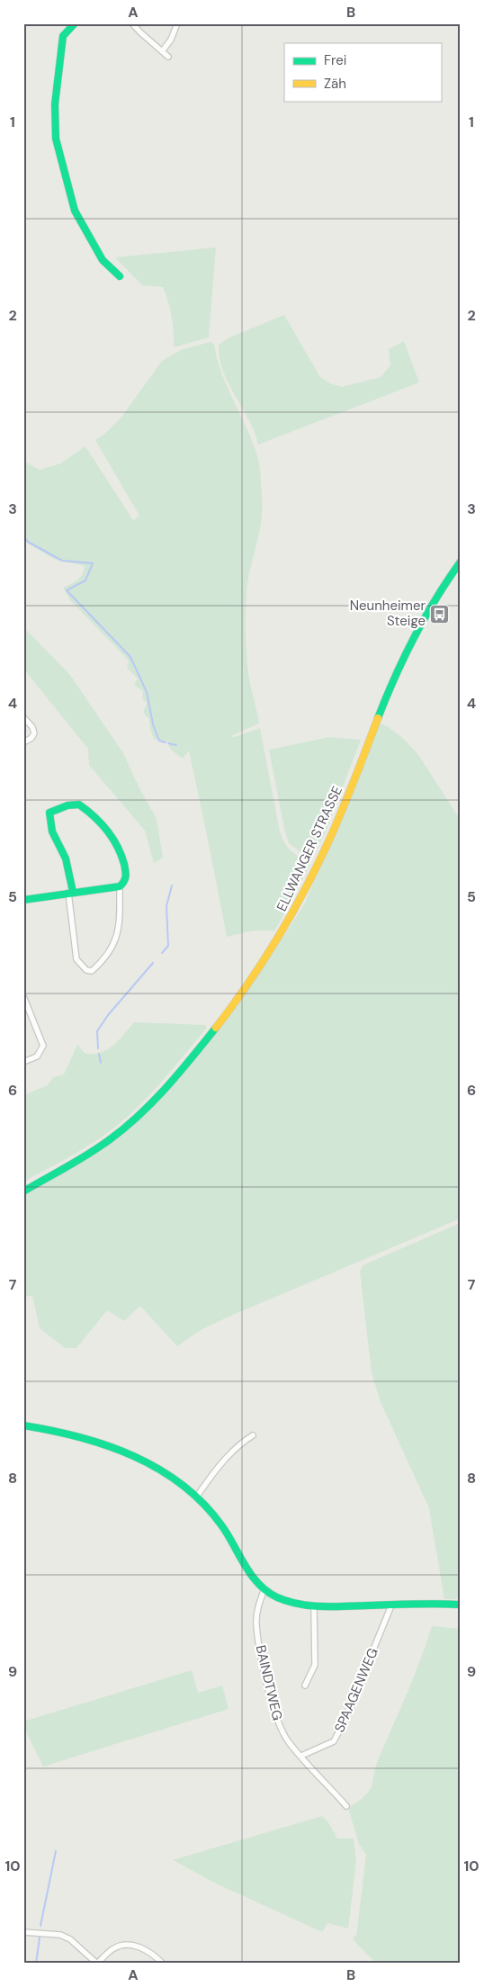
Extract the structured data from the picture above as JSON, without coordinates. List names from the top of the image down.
{
  "streets": {
    "street": ["ELLWANGER STRASSE", "BAINDTWEG", "SPAAGENWEG"]
  },
  "crossings": [
    ["BAINDTWEG", "SPAAGENWEG"]
  ],
  "places": {
    "bus stop": ["Neunheimer Steige"]
  },
  "legend": ["Frei", "Zäh"],
  "grid": {
    "columns": ["A", "B"],
    "rows": [
      "1",
      "2",
      "3",
      "4",
      "5",
      "6",
      "7",
      "8",
      "9",
      "10"
    ]
  }
}
